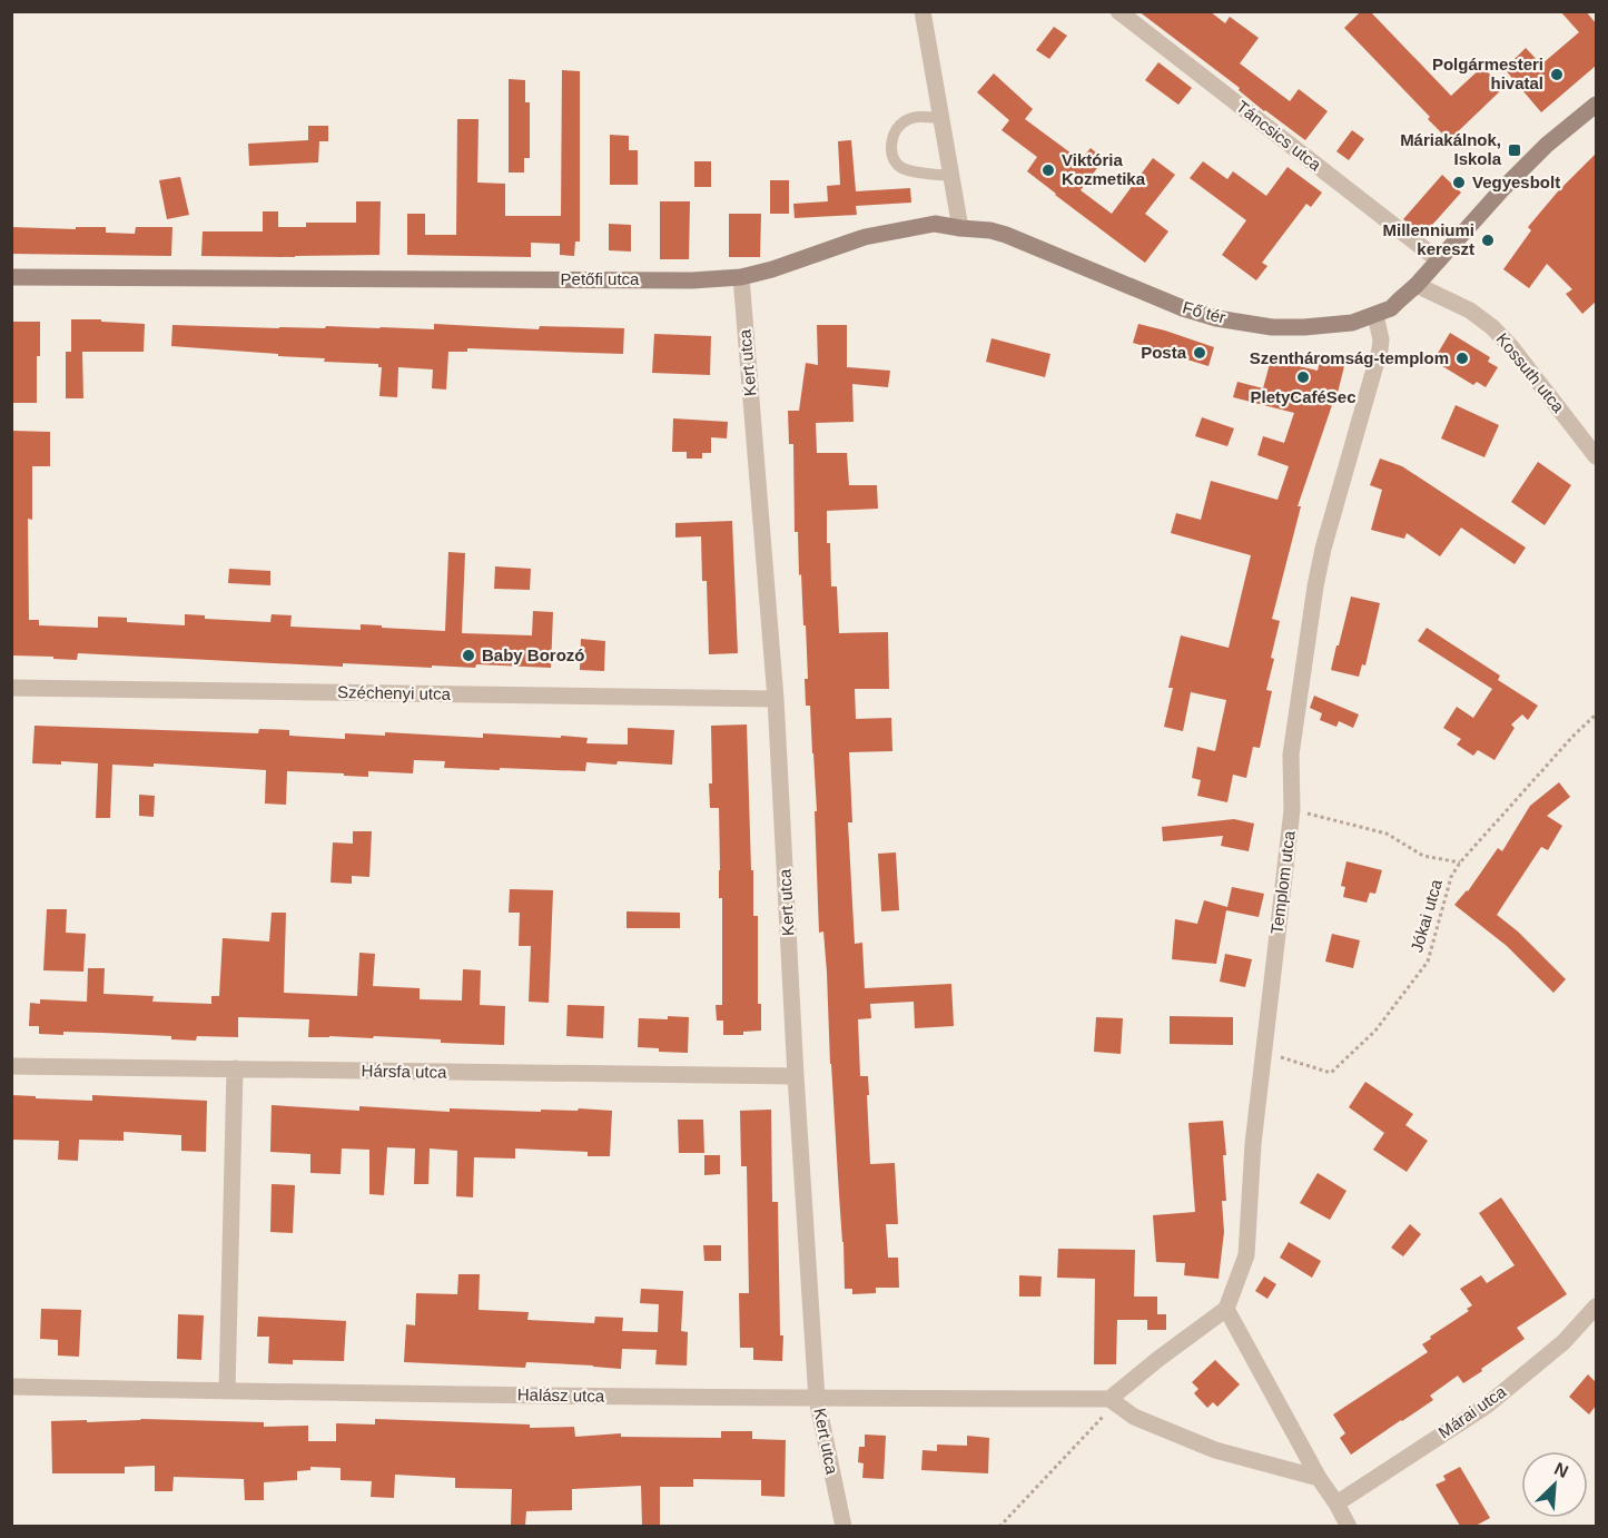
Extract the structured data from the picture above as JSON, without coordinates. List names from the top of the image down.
{
  "streets": {
    "main road": ["Petőfi utca", "Fő tér"],
    "street": [
      "Táncsics utca",
      "Kert utca",
      "Kossuth utca",
      "Széchenyi utca",
      "Templom utca",
      "Hársfa utca",
      "Halász utca",
      "Márai utca"
    ],
    "path": ["Jókai utca"]
  },
  "crossings": [
    ["Táncsics utca", "Fő tér"],
    ["Petőfi utca", "Fő tér"],
    ["Petőfi utca", "Kert utca"],
    ["Fő tér", "Kossuth utca"],
    ["Fő tér", "Templom utca"],
    ["Kert utca", "Széchenyi utca"],
    ["Kert utca", "Hársfa utca"],
    ["Kert utca", "Halász utca"],
    ["Templom utca", "Jókai utca"]
  ],
  "places": {
    "other": [
      "Polgármesteri hivatal",
      "Viktória Kozmetika",
      "Vegyesbolt",
      "Millenniumi kereszt",
      "Posta",
      "Szentháromság-templom",
      "PletyCaféSec",
      "Baby Borozó"
    ],
    "transit": ["Máriakálnok, Iskola"]
  },
  "north": "top right"
}
